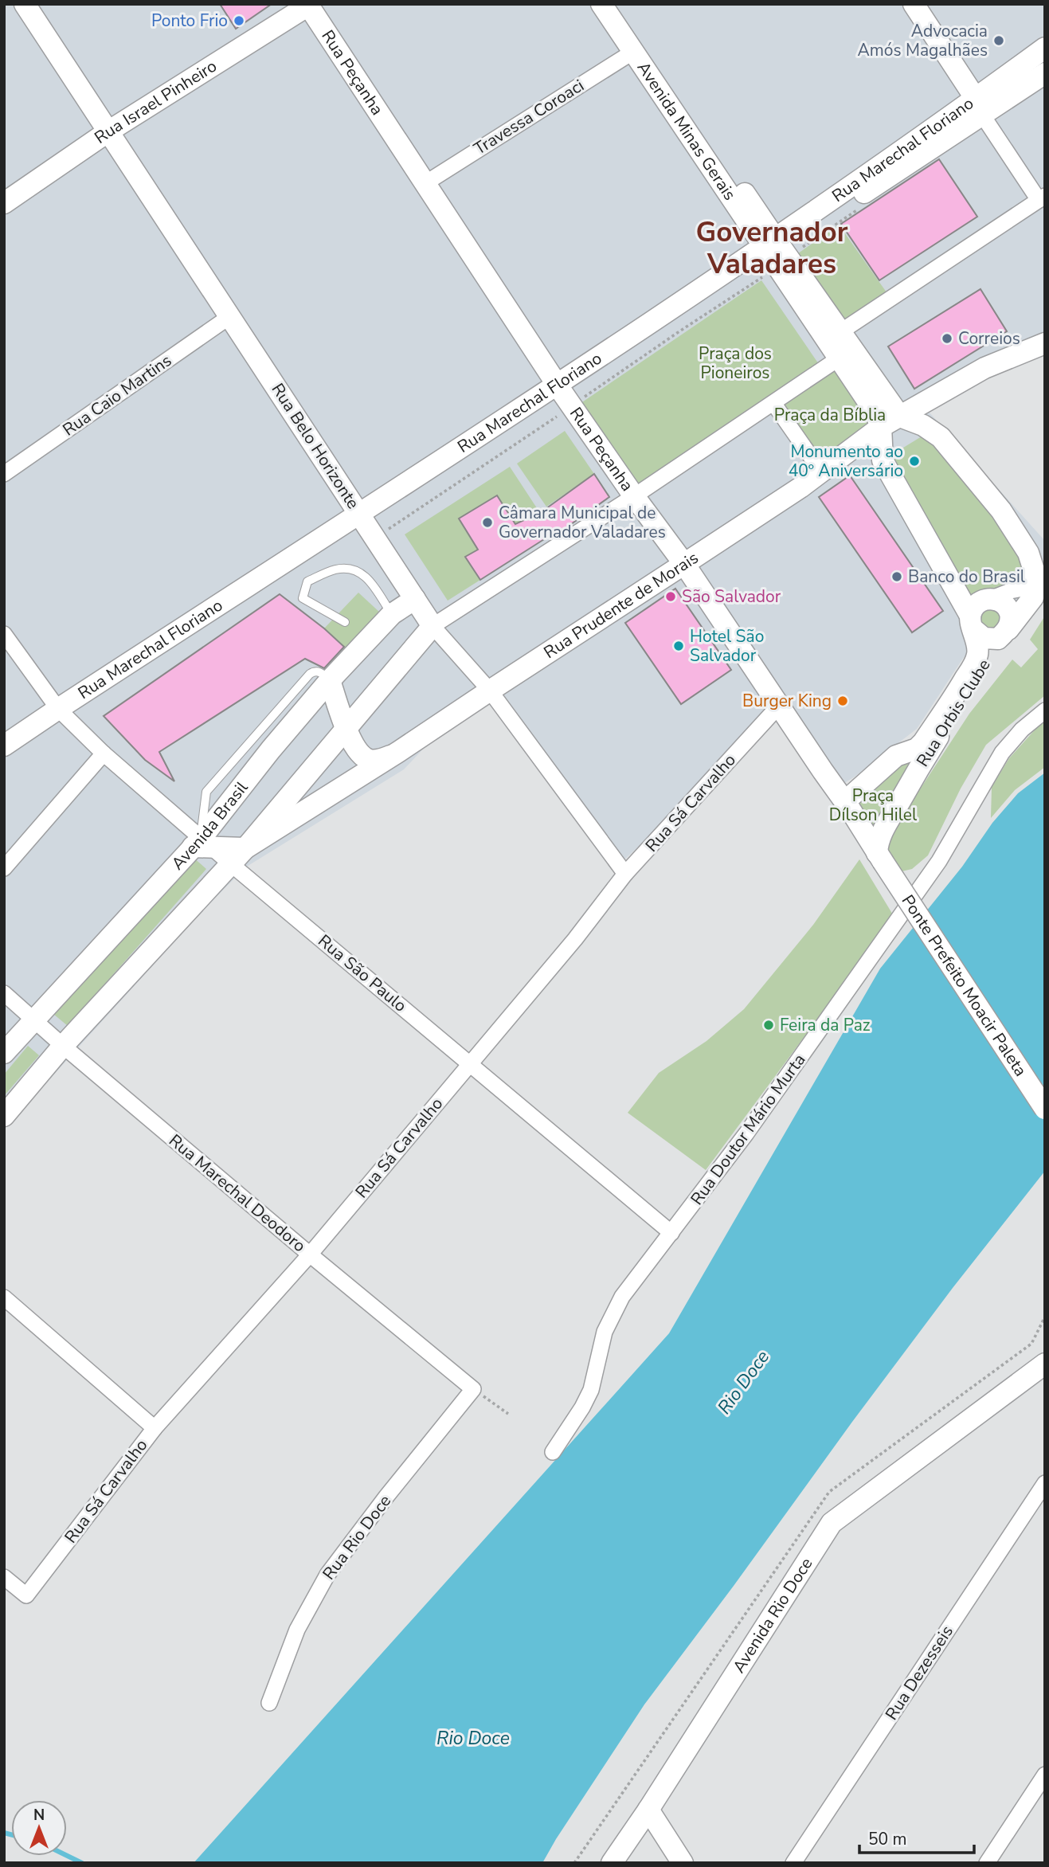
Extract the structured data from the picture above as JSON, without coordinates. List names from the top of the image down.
{
  "streets": {
    "street": [
      "Rua Peçanha",
      "Rua Israel Pinheiro",
      "Travessa Coroaci",
      "Avenida Minas Gerais",
      "Rua Marechal Floriano",
      "Rua Caio Martins",
      "Rua Belo Horizonte",
      "Rua Prudente de Morais",
      "Rua Orbis Clube",
      "Rua Sá Carvalho",
      "Avenida Brasil",
      "Rua São Paulo",
      "Ponte Prefeito Moacir Paleta",
      "Rua Doutor Mário Murta",
      "Rua Marechal Deodoro",
      "Rua Rio Doce",
      "Avenida Rio Doce",
      "Rua Dezesseis"
    ]
  },
  "crossings": [
    ["Rua Peçanha", "Rua Israel Pinheiro"],
    ["Rua Peçanha", "Travessa Coroaci"],
    ["Rua Peçanha", "Rua Marechal Floriano"],
    ["Rua Peçanha", "Rua Prudente de Morais"],
    ["Rua Peçanha", "Rua Orbis Clube"],
    ["Rua Peçanha", "Rua Sá Carvalho"],
    ["Rua Peçanha", "Ponte Prefeito Moacir Paleta"],
    ["Rua Israel Pinheiro", "Rua Belo Horizonte"],
    ["Travessa Coroaci", "Avenida Minas Gerais"],
    ["Avenida Minas Gerais", "Rua Marechal Floriano"],
    ["Avenida Minas Gerais", "Rua Prudente de Morais"],
    ["Rua Marechal Floriano", "Rua Belo Horizonte"],
    ["Rua Marechal Floriano", "Rua São Paulo"],
    ["Rua Caio Martins", "Rua Belo Horizonte"],
    ["Rua Belo Horizonte", "Rua Prudente de Morais"],
    ["Rua Belo Horizonte", "Rua Sá Carvalho"],
    ["Rua Belo Horizonte", "Avenida Brasil"],
    ["Rua Orbis Clube", "Ponte Prefeito Moacir Paleta"],
    ["Rua Sá Carvalho", "Rua São Paulo"],
    ["Rua Sá Carvalho", "Rua Marechal Deodoro"],
    ["Avenida Brasil", "Rua São Paulo"],
    ["Avenida Brasil", "Rua Marechal Deodoro"],
    ["Rua São Paulo", "Rua Doutor Mário Murta"],
    ["Rua Marechal Deodoro", "Rua Rio Doce"]
  ],
  "districts": ["Governador Valadares"],
  "water": ["Rio Doce"],
  "parks": ["Praça dos Pioneiros", "Praça da Bíblia", "Praça Dílson Hilel"],
  "places": [
    "Ponto Frio",
    "Advocacia Amós Magalhães",
    "Correios",
    "Monumento ao 40º Aniversário",
    "Câmara Municipal de Governador Valadares",
    "Banco do Brasil",
    "São Salvador",
    "Hotel São Salvador",
    "Burger King",
    "Feira da Paz"
  ],
  "scale_bar": "50 m",
  "north": "top"
}
